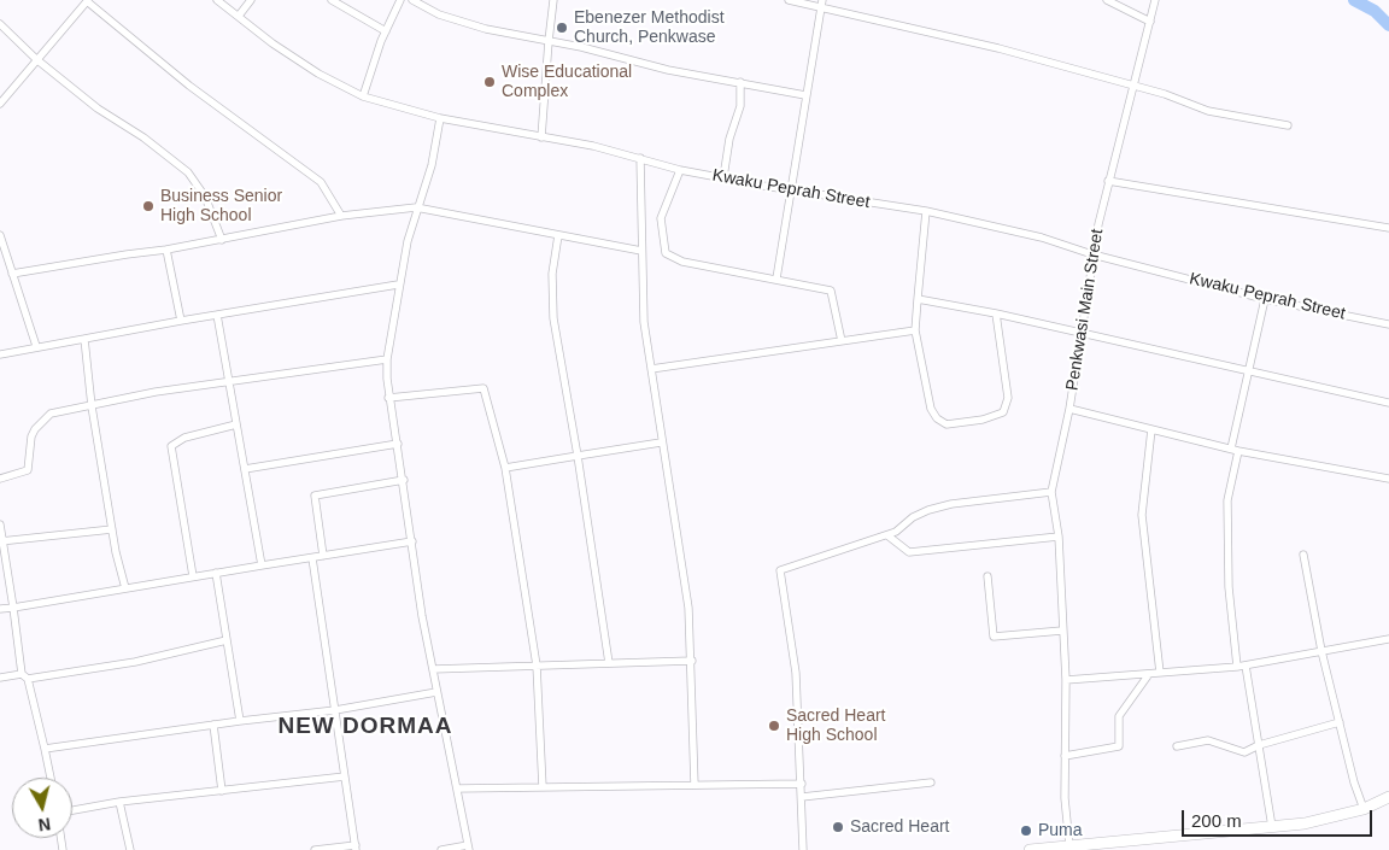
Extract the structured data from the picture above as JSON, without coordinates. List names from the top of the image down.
{
  "streets": {
    "street": ["Kwaku Peprah Street", "Penkwasi Main Street"]
  },
  "crossings": [
    ["Kwaku Peprah Street", "Penkwasi Main Street"]
  ],
  "districts": ["NEW DORMAA"],
  "places": [
    "Ebenezer Methodist Church, Penkwase",
    "Wise Educational Complex",
    "Business Senior High School",
    "Sacred Heart High School",
    "Sacred Heart",
    "Puma"
  ],
  "scale_bar": "200 m",
  "north": "bottom"
}
